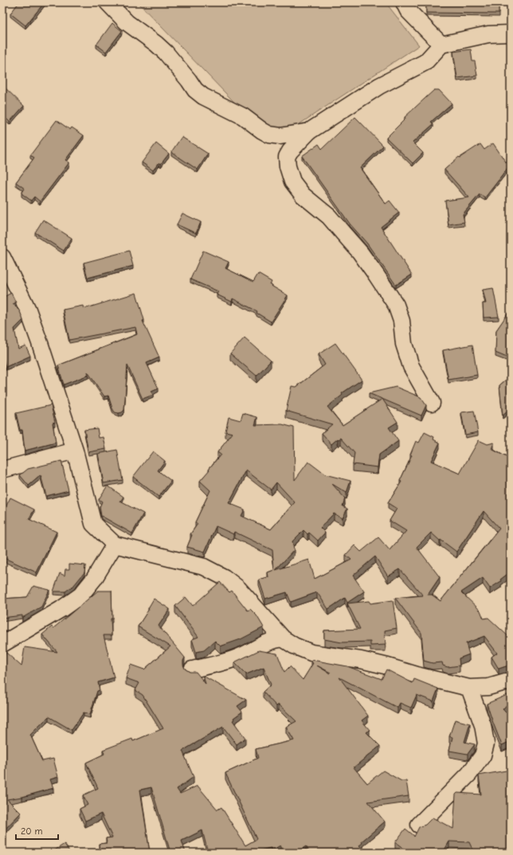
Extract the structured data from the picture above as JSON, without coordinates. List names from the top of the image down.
{
  "scale_bar": "20 m"
}
